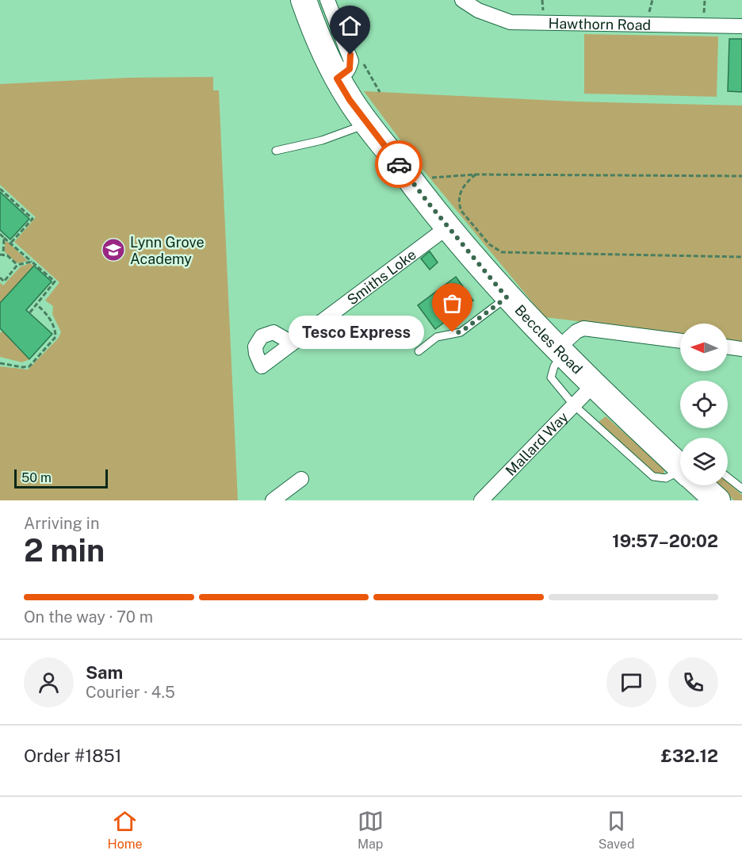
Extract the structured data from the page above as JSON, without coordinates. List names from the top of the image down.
{
  "streets": {
    "highway": ["Beccles Road"],
    "street": ["Hawthorn Road", "Smiths Loke", "Mallard Way"]
  },
  "crossings": [
    ["Smiths Loke", "Beccles Road"],
    ["Beccles Road", "Mallard Way"]
  ],
  "places": {
    "school or university": ["Lynn Grove Academy"],
    "other": ["Tesco Express"]
  },
  "scale_bar": "50 m",
  "north": "left",
  "page": {
    "bubble": "Tesco Express",
    "scale": "50 m",
    "heading": ["2 min", "Arriving in", "19:57–20:02"],
    "panel": [
      "Sam",
      "Courier · 4.5",
      "Order #1851",
      "£32.12"
    ],
    "bar": "On the way · 70 m",
    "tabs": ["Home", "Map", "Saved"]
  }
}
